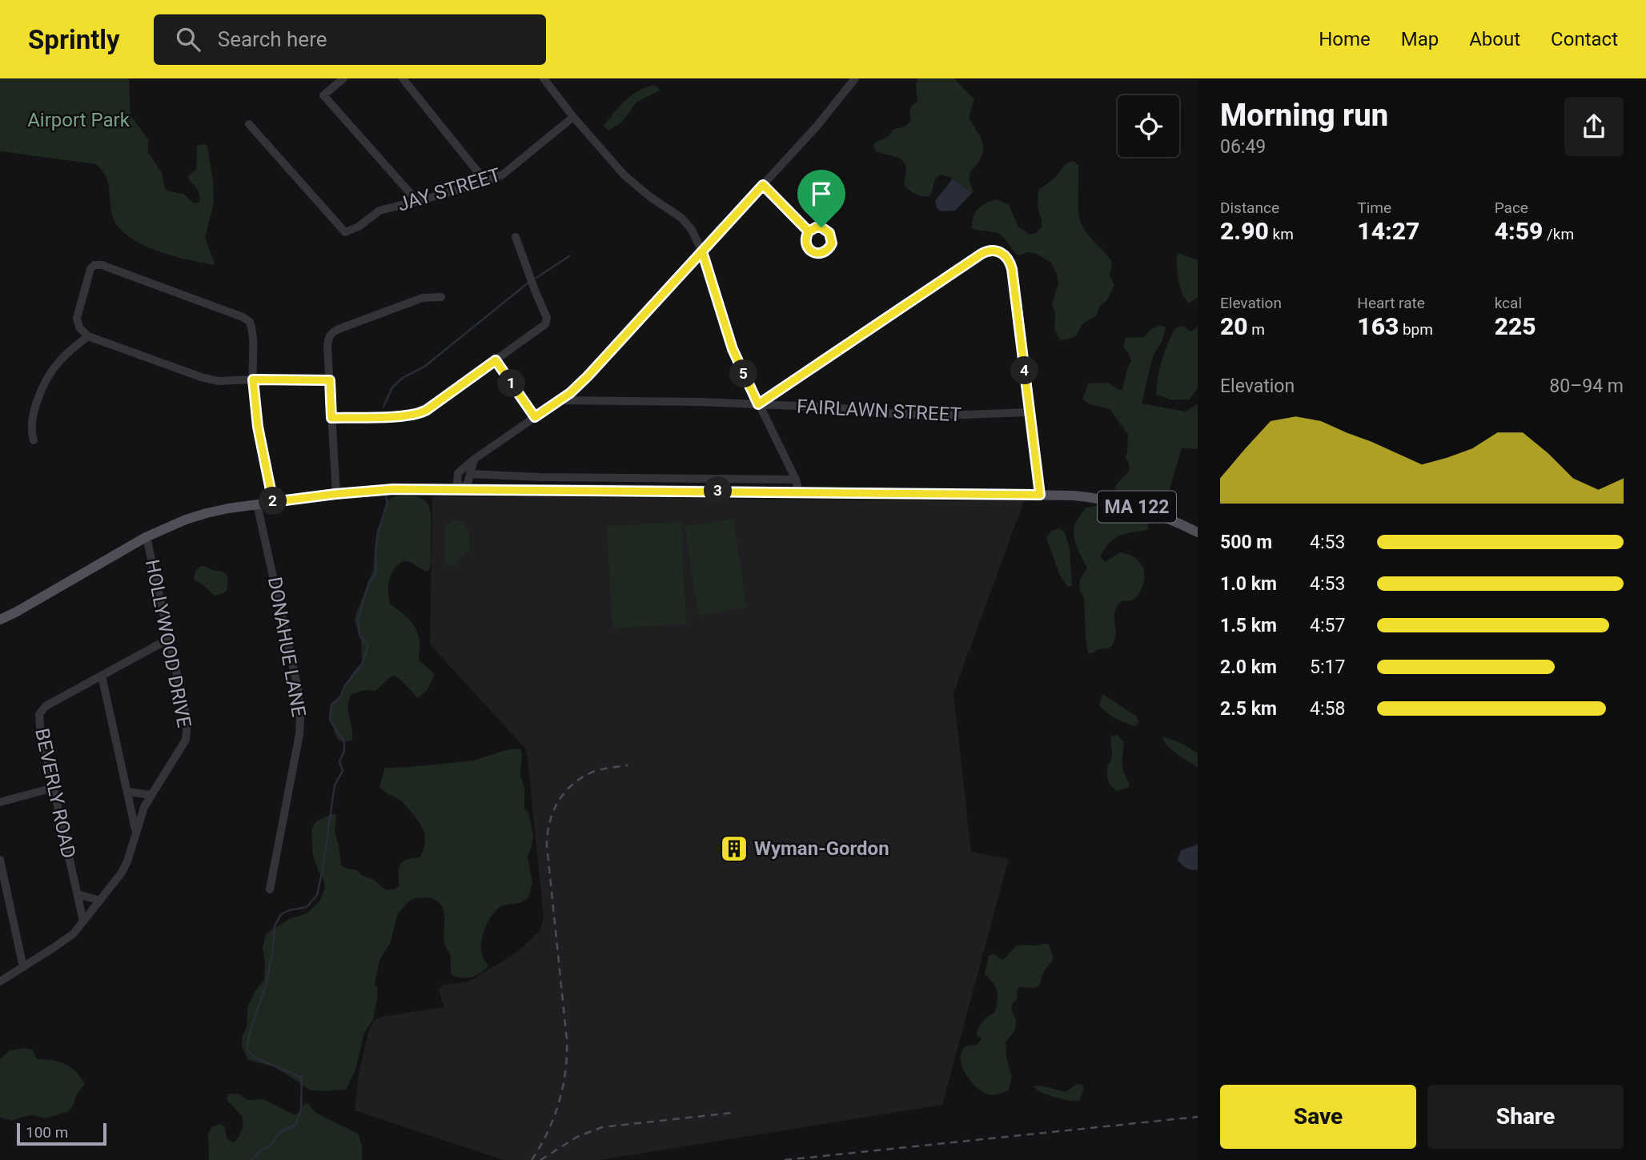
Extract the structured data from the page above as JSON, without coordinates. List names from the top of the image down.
{
  "streets": {
    "main road": ["MA 122"],
    "street": [
      "JAY STREET",
      "FAIRLAWN STREET",
      "HOLLYWOOD DRIVE",
      "DONAHUE LANE",
      "BEVERLY ROAD"
    ]
  },
  "crossings": [
    ["MA 122", "HOLLYWOOD DRIVE"],
    ["MA 122", "DONAHUE LANE"],
    ["HOLLYWOOD DRIVE", "BEVERLY ROAD"]
  ],
  "parks": ["Airport Park"],
  "places": {
    "building": ["Wyman-Gordon"]
  },
  "scale_bar": "100 m",
  "page": {
    "header": "Sprintly",
    "search": "Search here",
    "nav": [
      "Home",
      "Map",
      "About",
      "Contact"
    ],
    "heading": ["Morning run", "06:49"],
    "stats": [
      ["Distance", "2.90 km"],
      ["Time", "14:27"],
      ["Pace", "4:59 /km"],
      ["Elevation", "20 m"],
      ["Heart rate", "163 bpm"],
      ["kcal", "225"]
    ],
    "pins": [
      "4",
      "5",
      "1",
      "3",
      "2"
    ],
    "chart": ["Elevation", "80–94 m"],
    "list": [
      {
        "name": "500 m",
        "note": "4:53"
      },
      {
        "name": "1.0 km",
        "note": "4:53"
      },
      {
        "name": "1.5 km",
        "note": "4:57"
      },
      {
        "name": "2.0 km",
        "note": "5:17"
      },
      {
        "name": "2.5 km",
        "note": "4:58"
      }
    ],
    "buttons": ["Save", "Share"],
    "scale": "100 m"
  }
}
